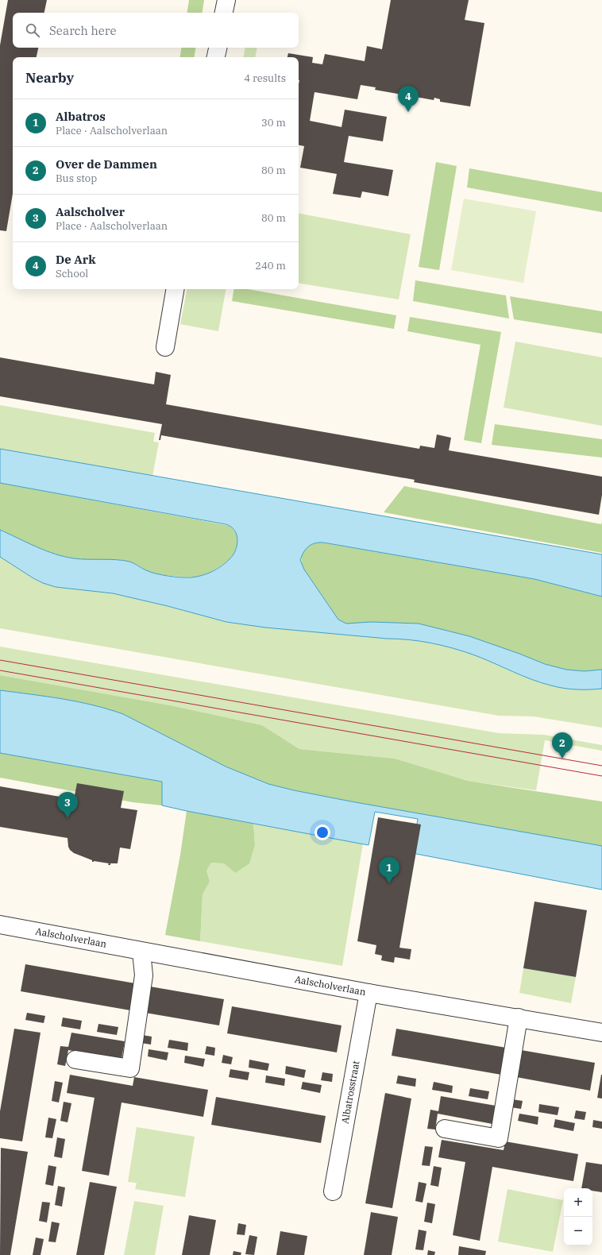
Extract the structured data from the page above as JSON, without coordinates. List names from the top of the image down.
{
  "streets": {
    "street": ["Aalscholverlaan", "Albatrosstraat"]
  },
  "crossings": [
    ["Aalscholverlaan", "Albatrosstraat"]
  ],
  "page": {
    "search": "Search here",
    "heading": ["Nearby", "4 results"],
    "pins": [
      "4",
      "2",
      "3",
      "1"
    ],
    "list": [
      {
        "mark": "1",
        "name": "Albatros",
        "note": "Place · Aalscholverlaan",
        "value": "30 m"
      },
      {
        "mark": "2",
        "name": "Over de Dammen",
        "note": "Bus stop",
        "value": "80 m"
      },
      {
        "mark": "3",
        "name": "Aalscholver",
        "note": "Place · Aalscholverlaan",
        "value": "80 m"
      },
      {
        "mark": "4",
        "name": "De Ark",
        "note": "School",
        "value": "240 m"
      }
    ],
    "map_buttons": ["+", "−"]
  }
}
